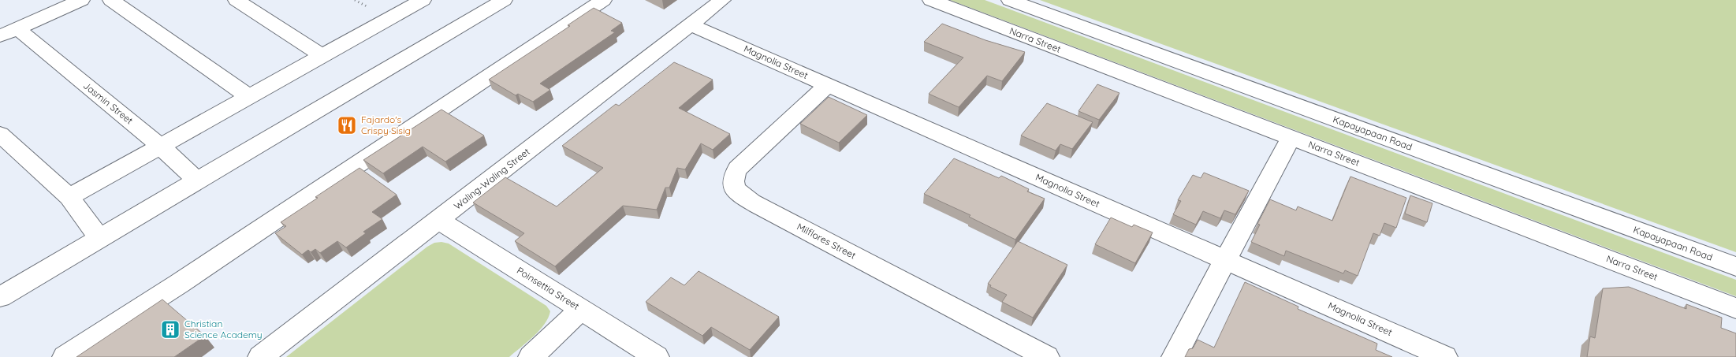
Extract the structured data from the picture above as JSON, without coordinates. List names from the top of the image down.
{
  "streets": {
    "street": [
      "Narra Street",
      "Magnolia Street",
      "Jasmin Street",
      "Kapayapaan Road",
      "Waling-Waling Street",
      "Milflores Street",
      "Poinsettia Street"
    ]
  },
  "crossings": [
    ["Magnolia Street", "Waling-Waling Street"],
    ["Magnolia Street", "Milflores Street"],
    ["Waling-Waling Street", "Poinsettia Street"]
  ],
  "places": {
    "restaurant": ["Fajardo's Crispy Sisig"],
    "building": ["Christian Science Academy"]
  }
}
